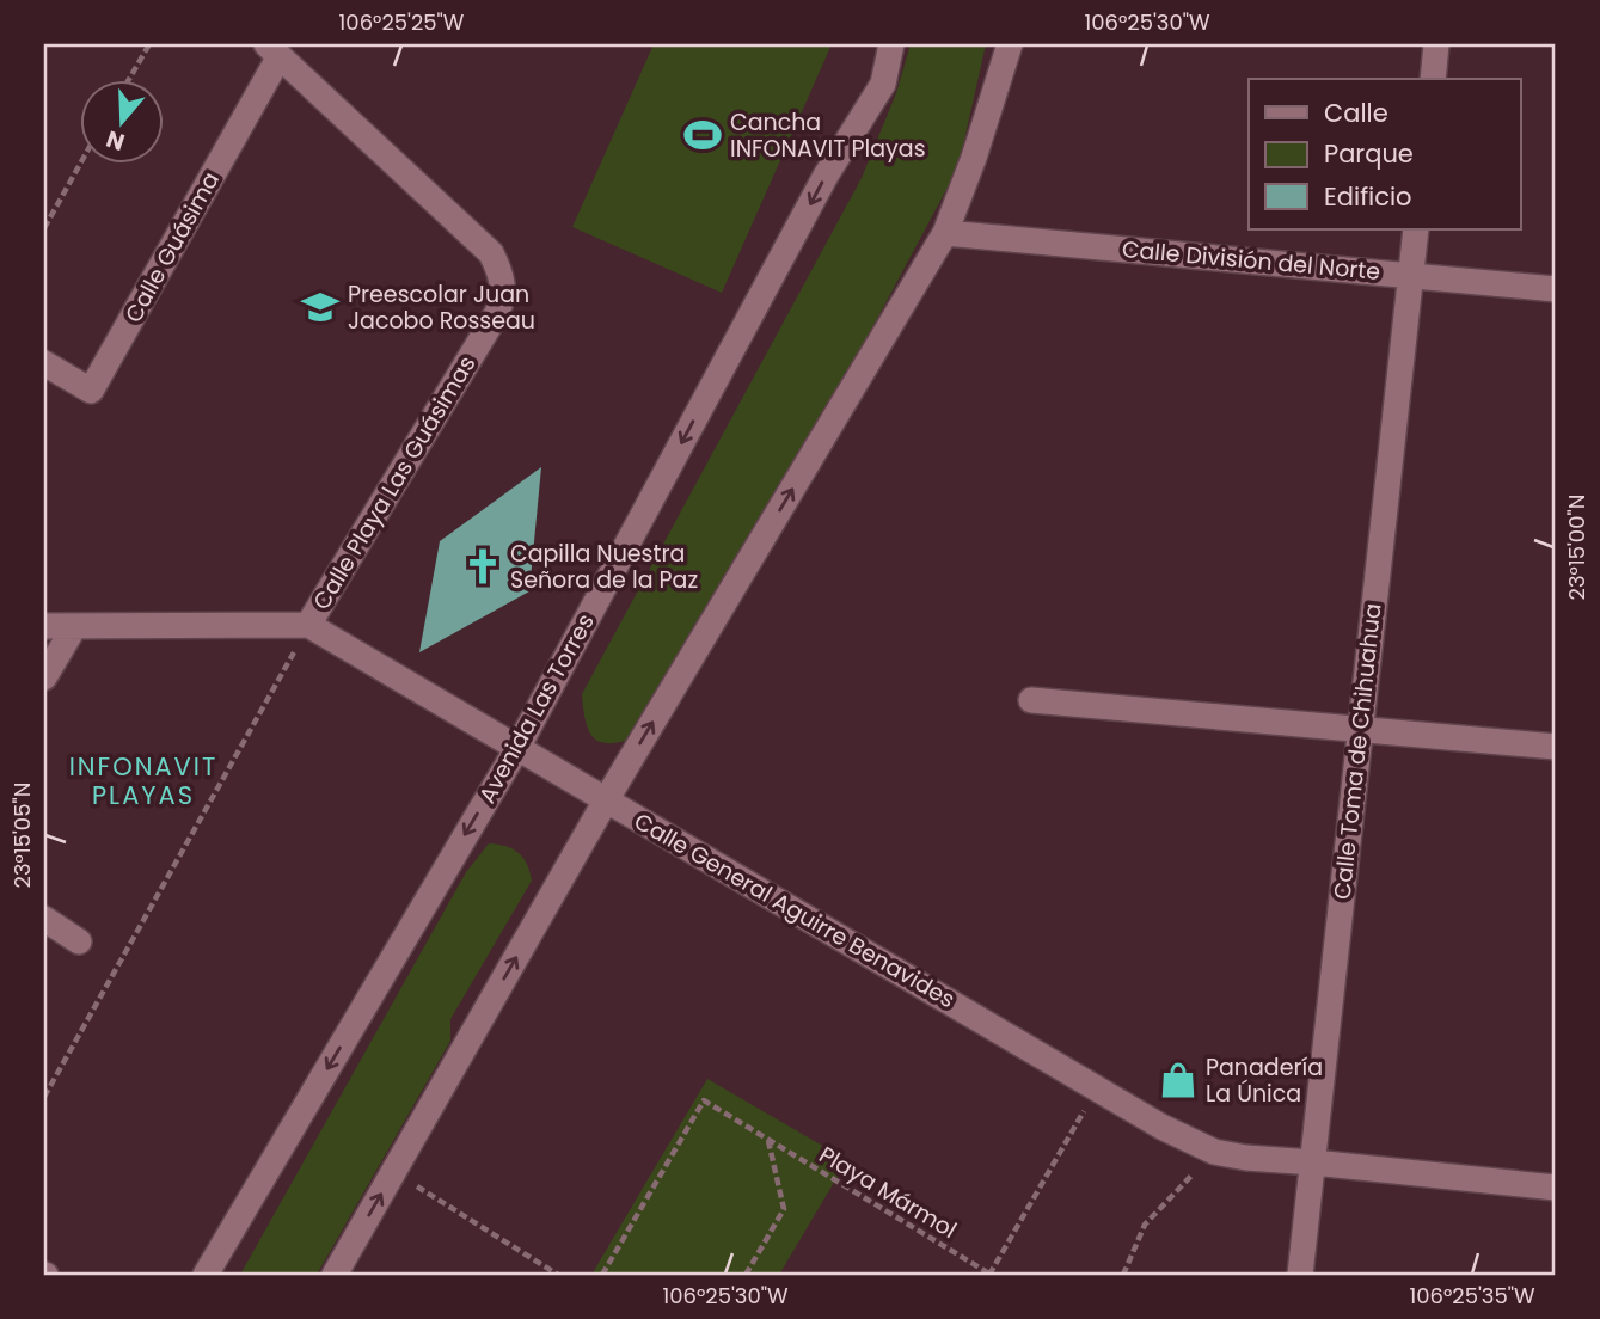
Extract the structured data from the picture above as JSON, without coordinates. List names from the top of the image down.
{
  "streets": {
    "street": [
      "Calle Guásima",
      "Calle División del Norte",
      "Calle Playa Las Guásimas",
      "Avenida Las Torres",
      "Calle Toma de Chihuahua",
      "Calle General Aguirre Benavides"
    ],
    "path": ["Playa Mármol"]
  },
  "crossings": [
    ["Calle Guásima", "Calle Playa Las Guásimas"],
    ["Calle División del Norte", "Calle Toma de Chihuahua"],
    ["Calle Playa Las Guásimas", "Calle General Aguirre Benavides"],
    ["Avenida Las Torres", "Calle General Aguirre Benavides"],
    ["Calle Toma de Chihuahua", "Calle General Aguirre Benavides"]
  ],
  "districts": ["INFONAVIT PLAYAS"],
  "places": {
    "sports": ["Cancha INFONAVIT Playas"],
    "school or university": ["Preescolar Juan Jacobo Rosseau"],
    "church": ["Capilla Nuestra Señora de la Paz"],
    "shop": ["Panadería La Única"]
  },
  "legend": ["Calle", "Parque", "Edificio"],
  "north": "bottom",
  "coordinates": [
    "106°25'25\"W",
    "106°25'30\"W",
    "23°15'00\"N",
    "23°15'05\"N",
    "106°25'35\"W"
  ]
}
